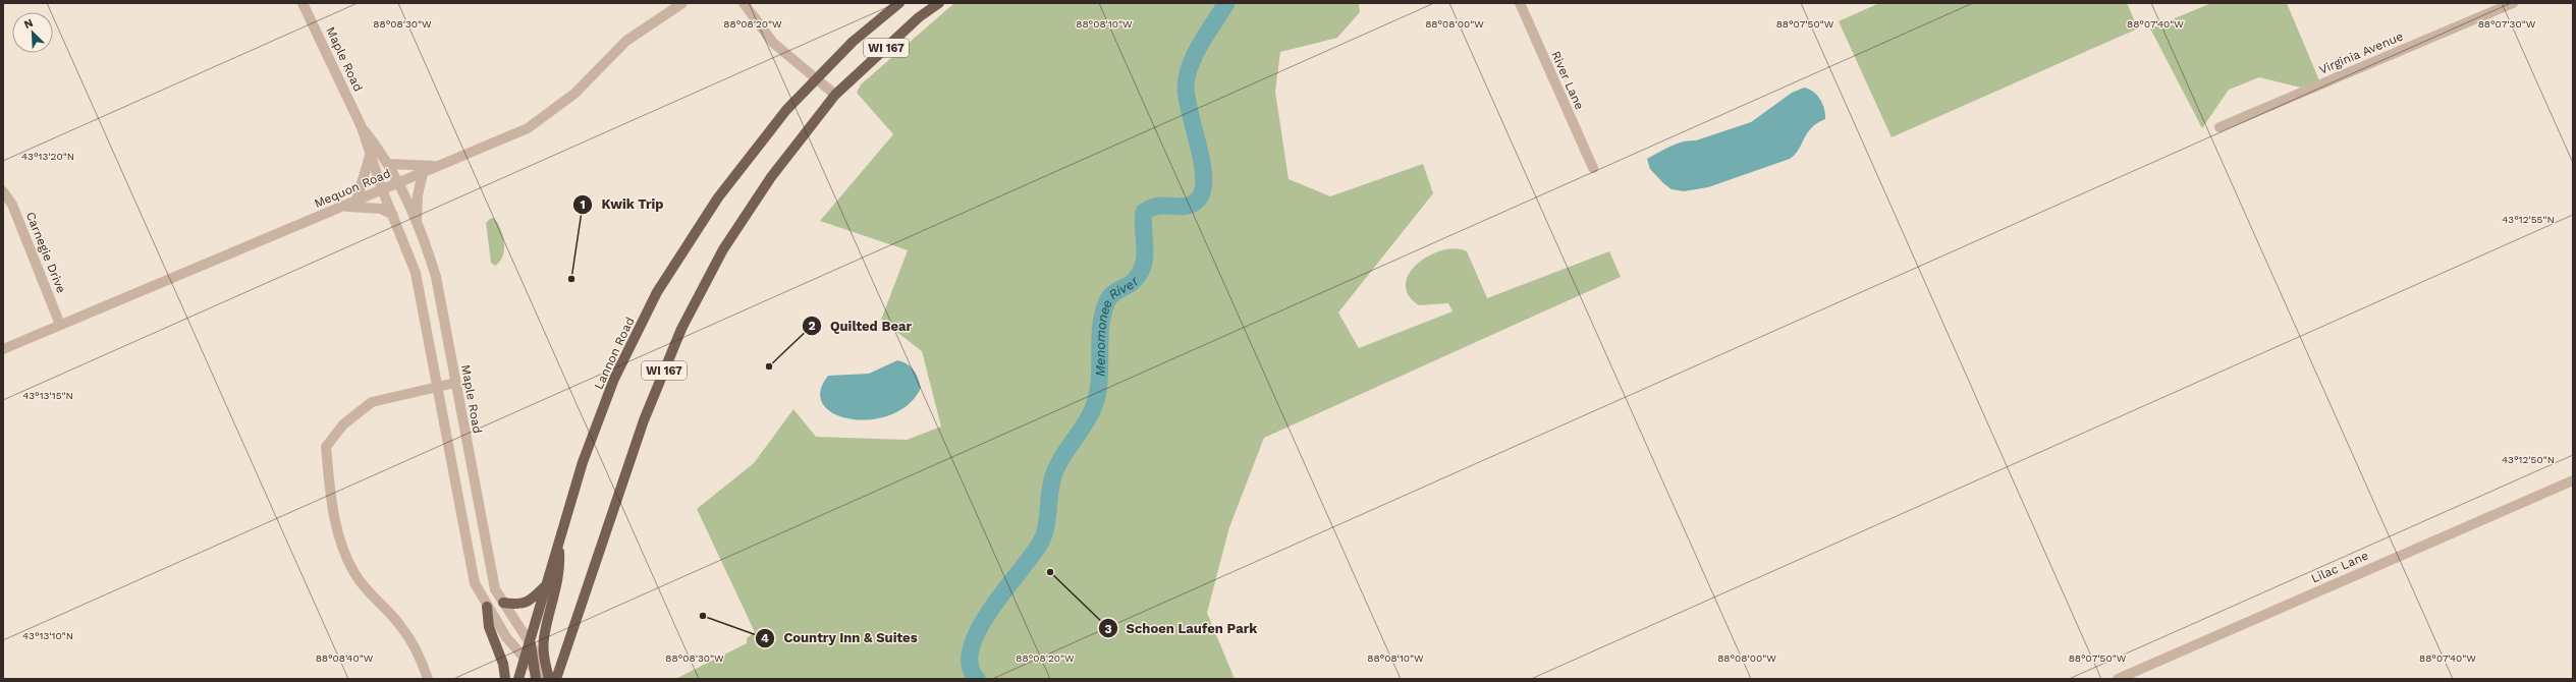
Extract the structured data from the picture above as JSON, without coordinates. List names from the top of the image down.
{
  "streets": {
    "main road": ["WI 167", "Lannon Road"],
    "street": [
      "Virginia Avenue",
      "Maple Road",
      "River Lane",
      "Mequon Road",
      "Carnegie Drive",
      "Lilac Lane"
    ]
  },
  "crossings": [
    ["WI 167", "Lannon Road"],
    ["Maple Road", "Mequon Road"],
    ["Maple Road", "Lannon Road"],
    ["Mequon Road", "Carnegie Drive"]
  ],
  "water": ["Menomonee River"],
  "places": [
    "Kwik Trip",
    "Quilted Bear",
    "Schoen Laufen Park",
    "Country Inn & Suites"
  ],
  "north": "top left",
  "coordinates": [
    "88°08'30\"W",
    "88°08'10\"W",
    "88°08'00\"W",
    "88°07'40\"W",
    "88°08'20\"W",
    "88°07'50\"W",
    "88°07'30\"W",
    "43°13'20\"N",
    "43°12'55\"N",
    "43°13'15\"N",
    "43°12'50\"N",
    "43°13'10\"N",
    "88°08'40\"W"
  ]
}
